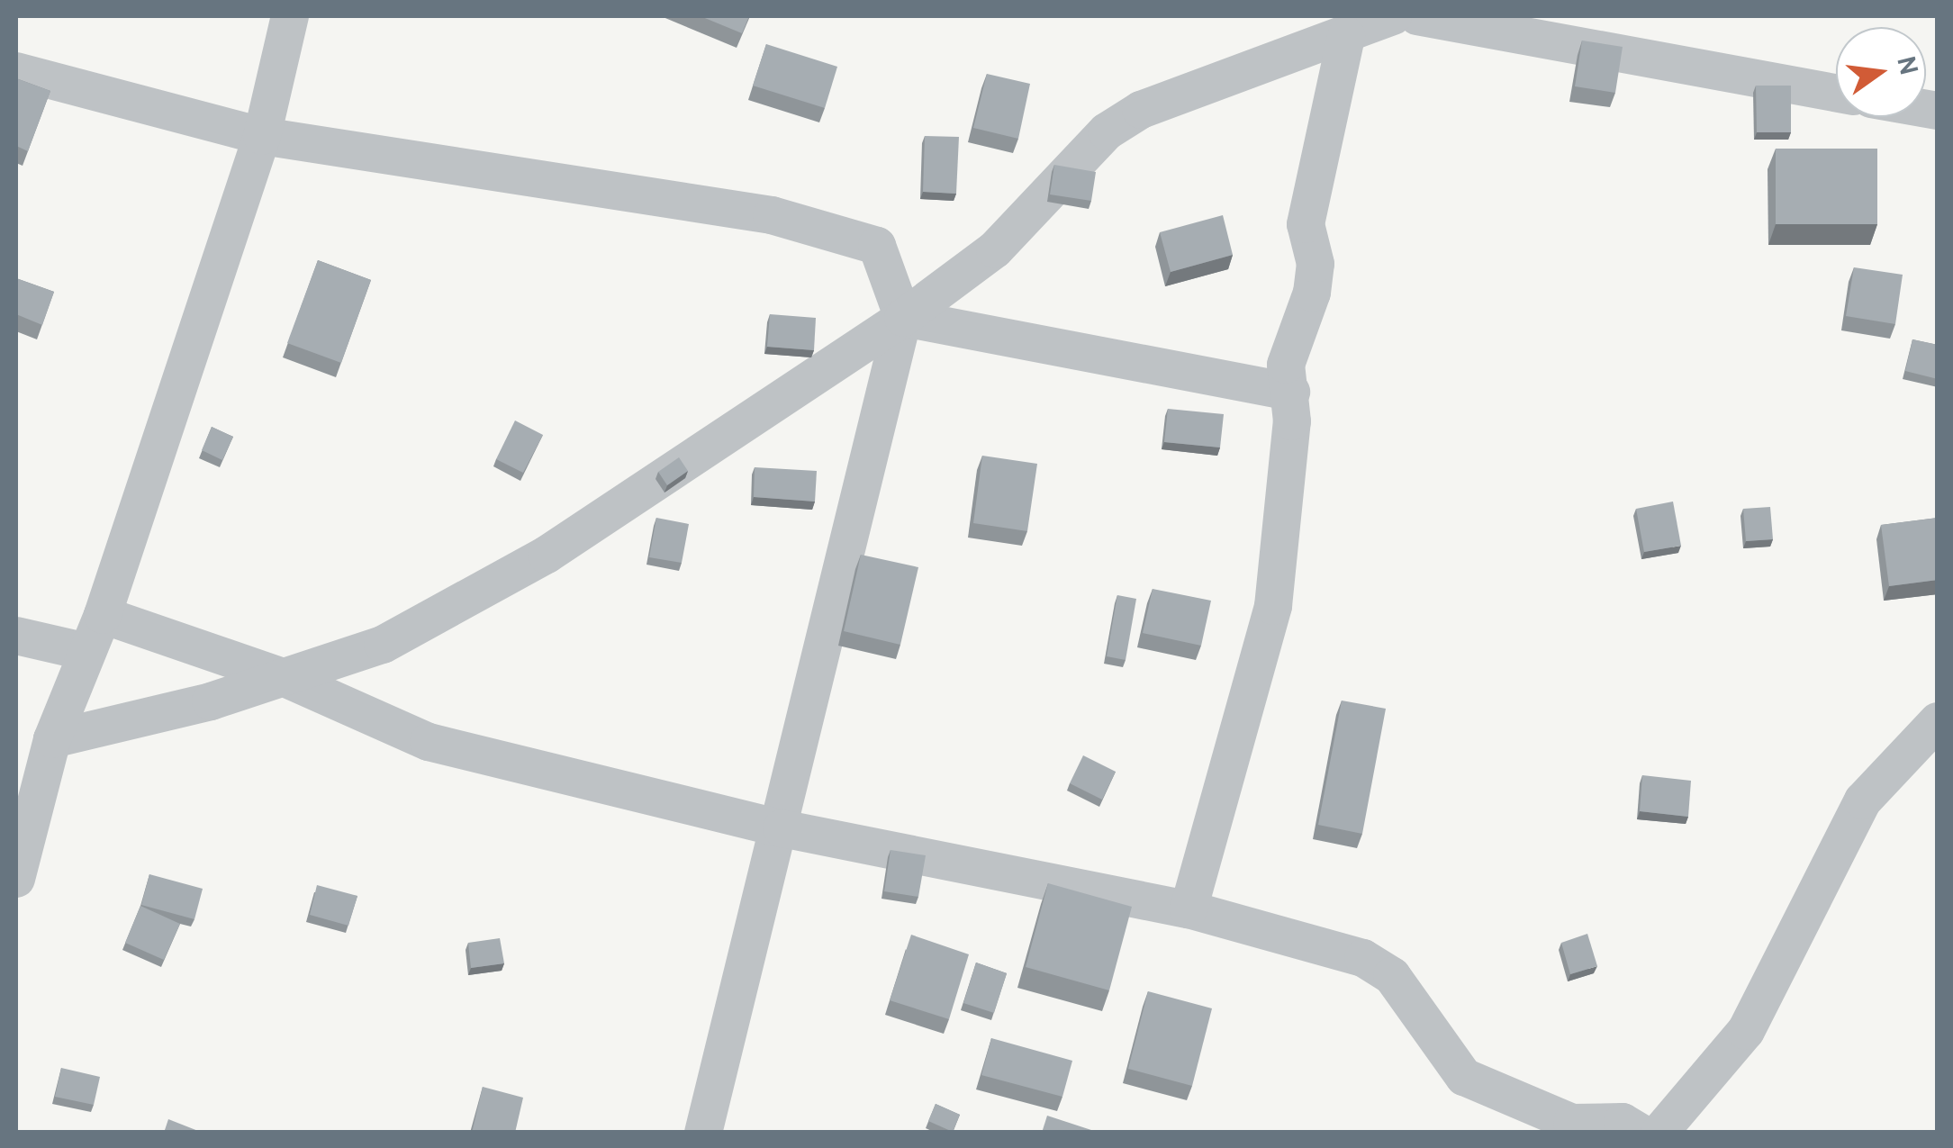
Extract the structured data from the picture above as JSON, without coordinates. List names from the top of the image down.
{
  "north": "right"
}
